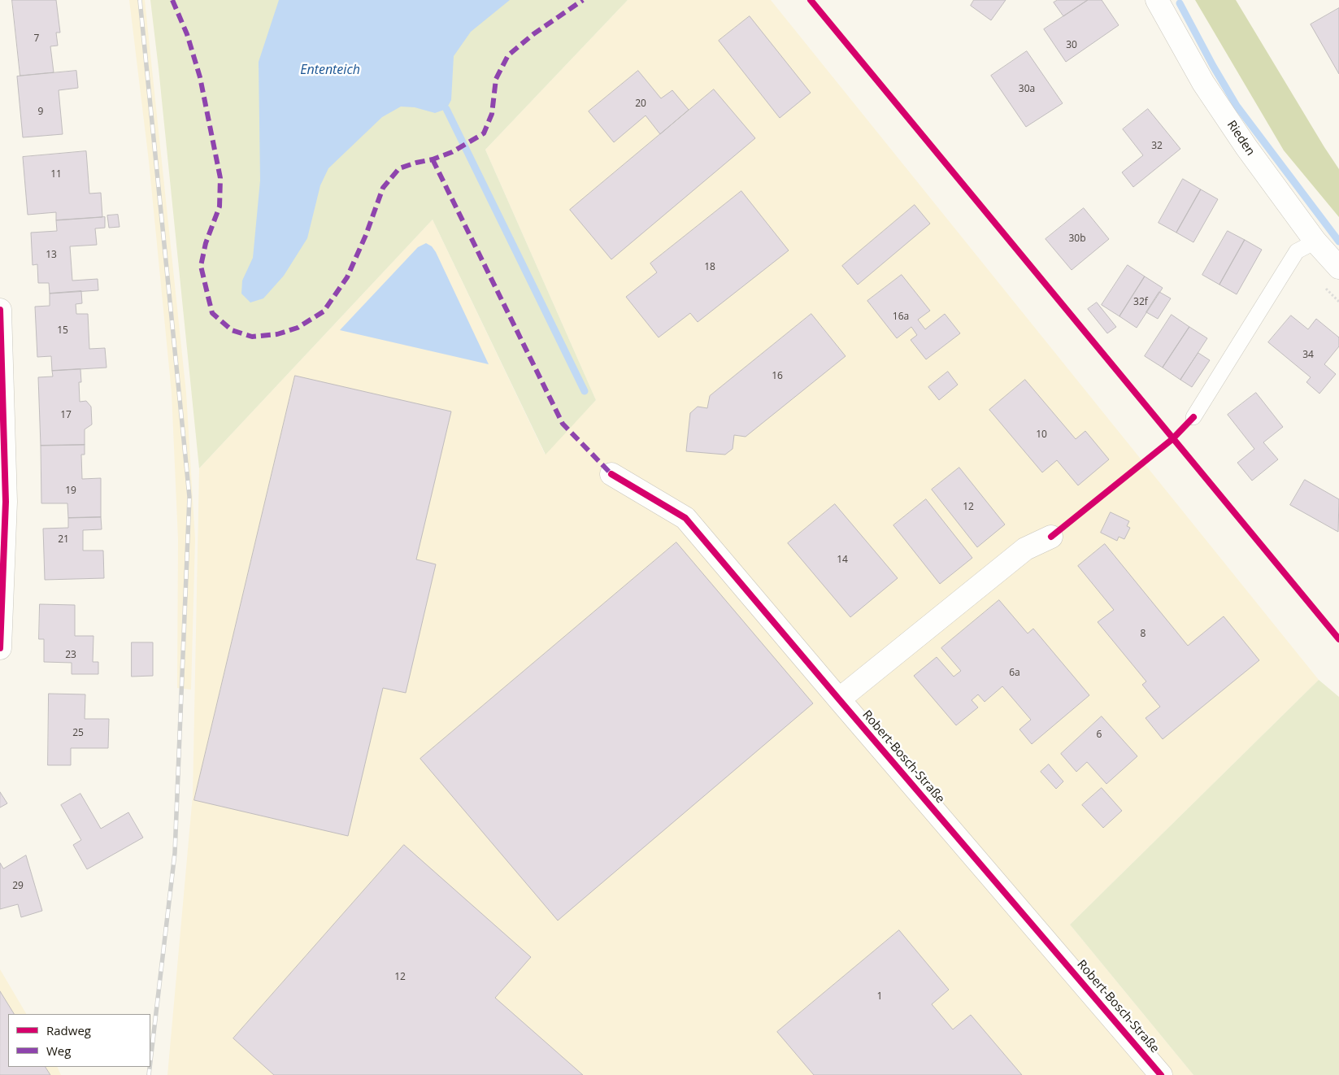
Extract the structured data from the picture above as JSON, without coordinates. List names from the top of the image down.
{
  "streets": {
    "street": ["Rieden", "Robert-Bosch-Straße"]
  },
  "water": ["Ententeich"],
  "house_numbers": [
    "7",
    "30",
    "30a",
    "20",
    "9",
    "32",
    "11",
    "30b",
    "13",
    "18",
    "32f",
    "16a",
    "15",
    "34",
    "16",
    "17",
    "10",
    "19",
    "12",
    "21",
    "14",
    "8",
    "23",
    "6a",
    "25",
    "6",
    "29",
    "12",
    "1"
  ],
  "legend": ["Radweg", "Weg"]
}
